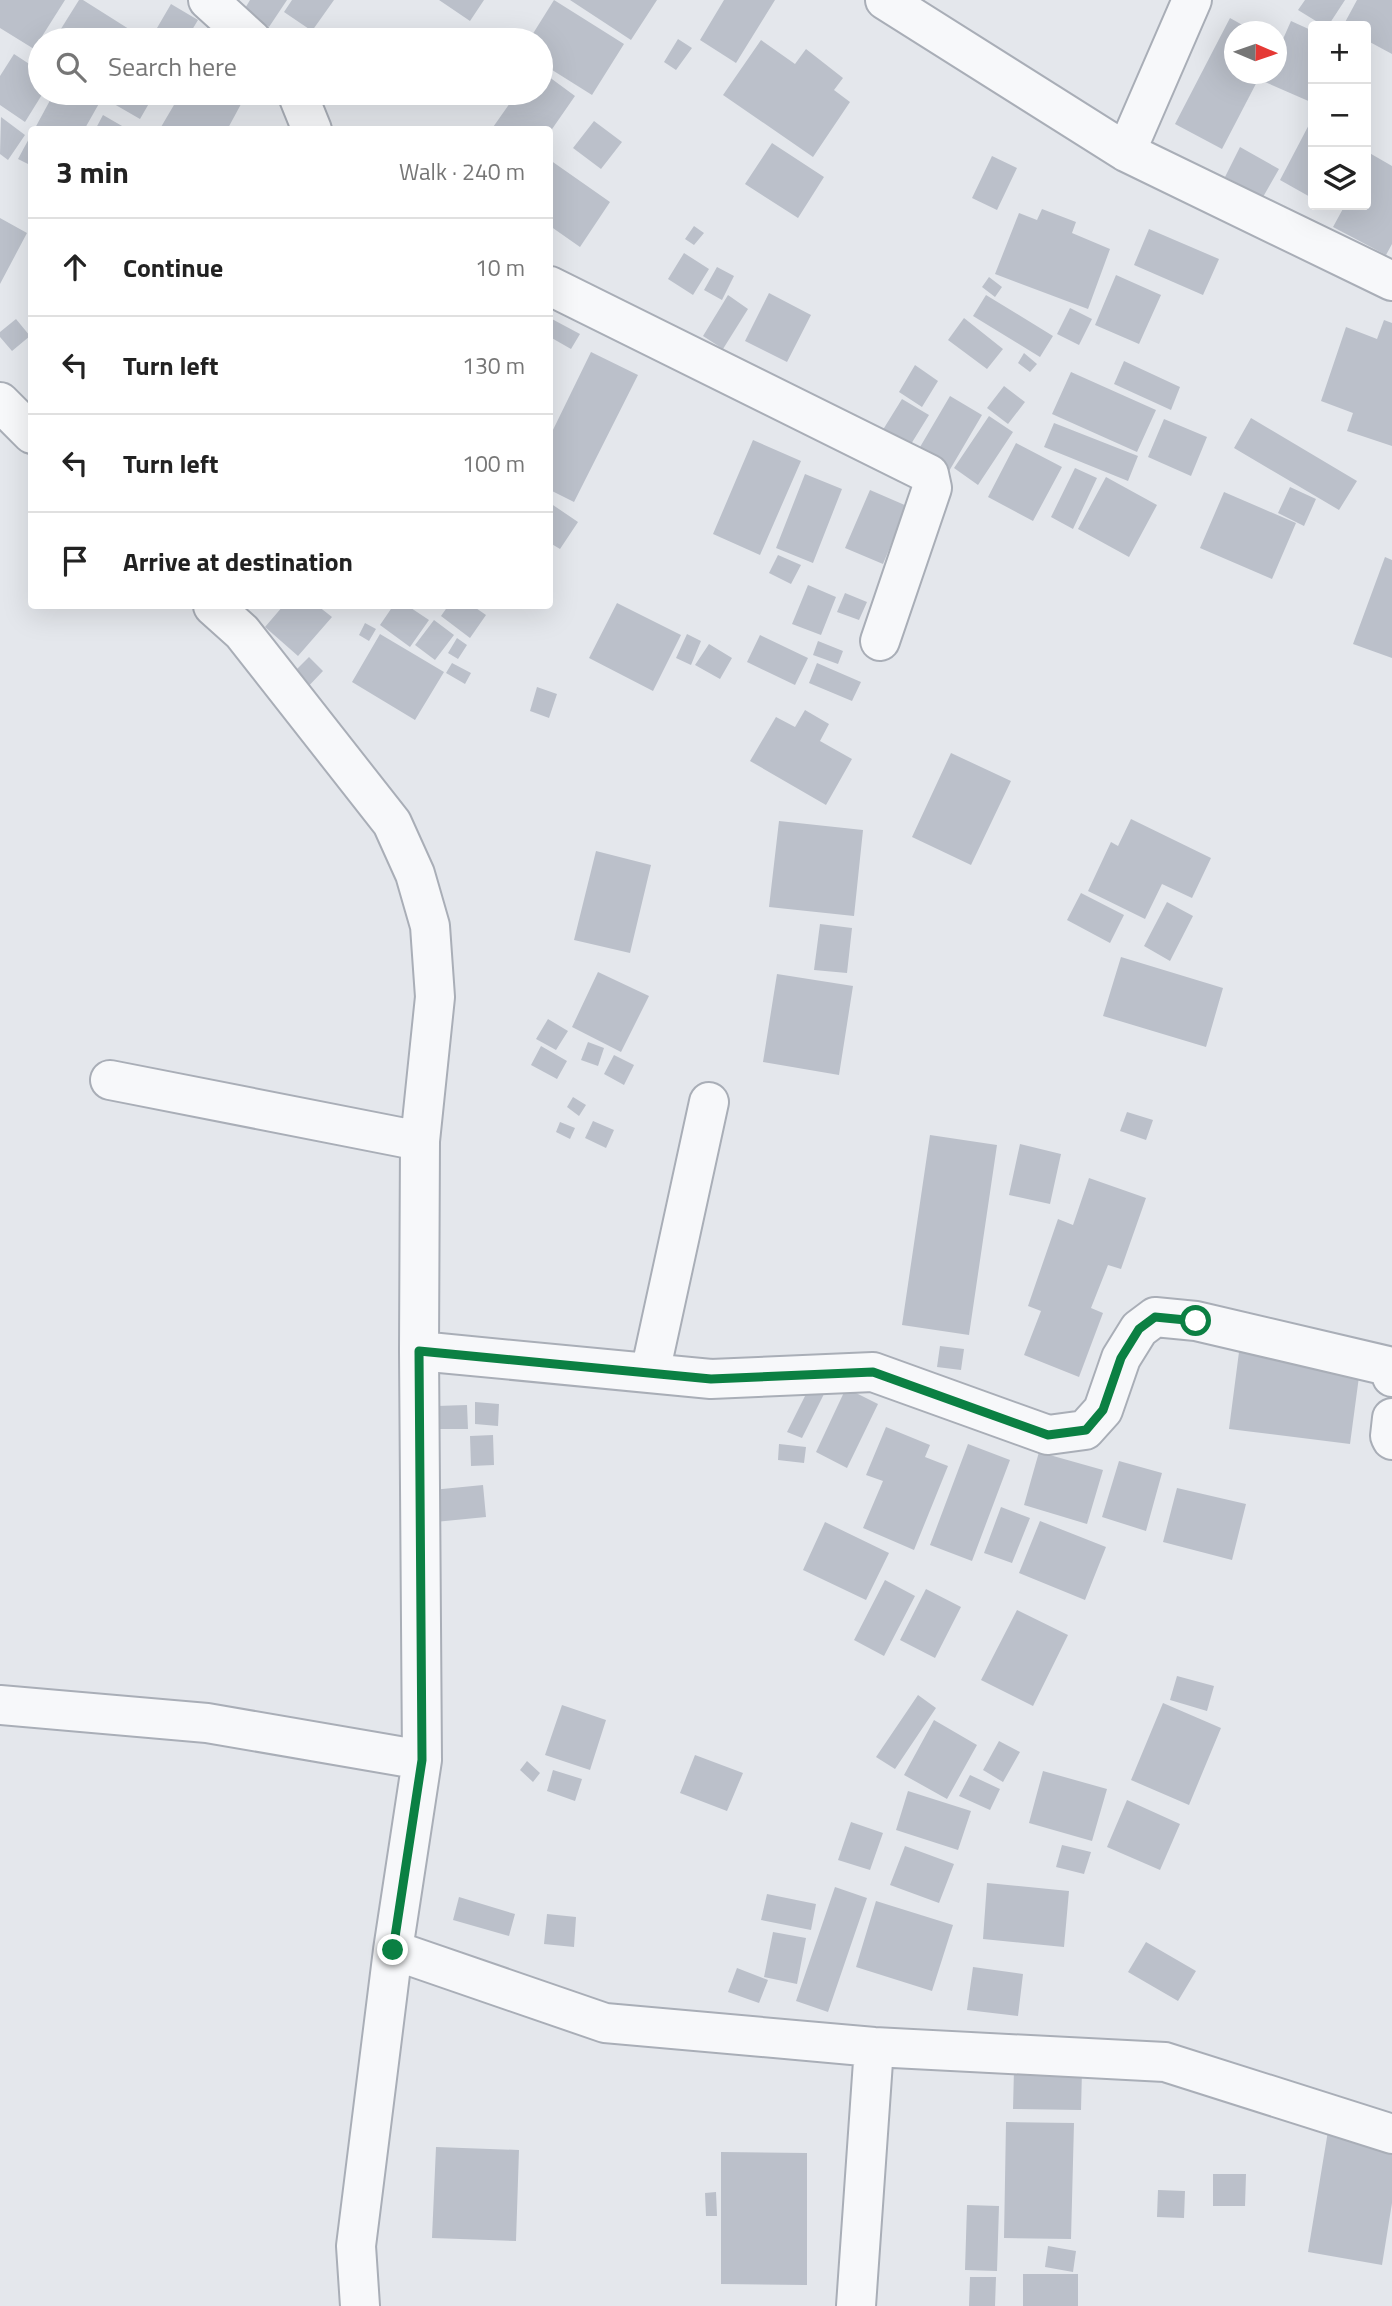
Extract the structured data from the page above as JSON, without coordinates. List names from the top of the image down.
{
  "north": "right",
  "page": {
    "map_buttons": ["+", "−"],
    "search": "Search here",
    "heading": ["3 min", "Walk · 240 m"],
    "list": [
      ["Continue", "10 m"],
      ["Turn left", "130 m"],
      ["Turn left", "100 m"],
      "Arrive at destination"
    ]
  }
}
